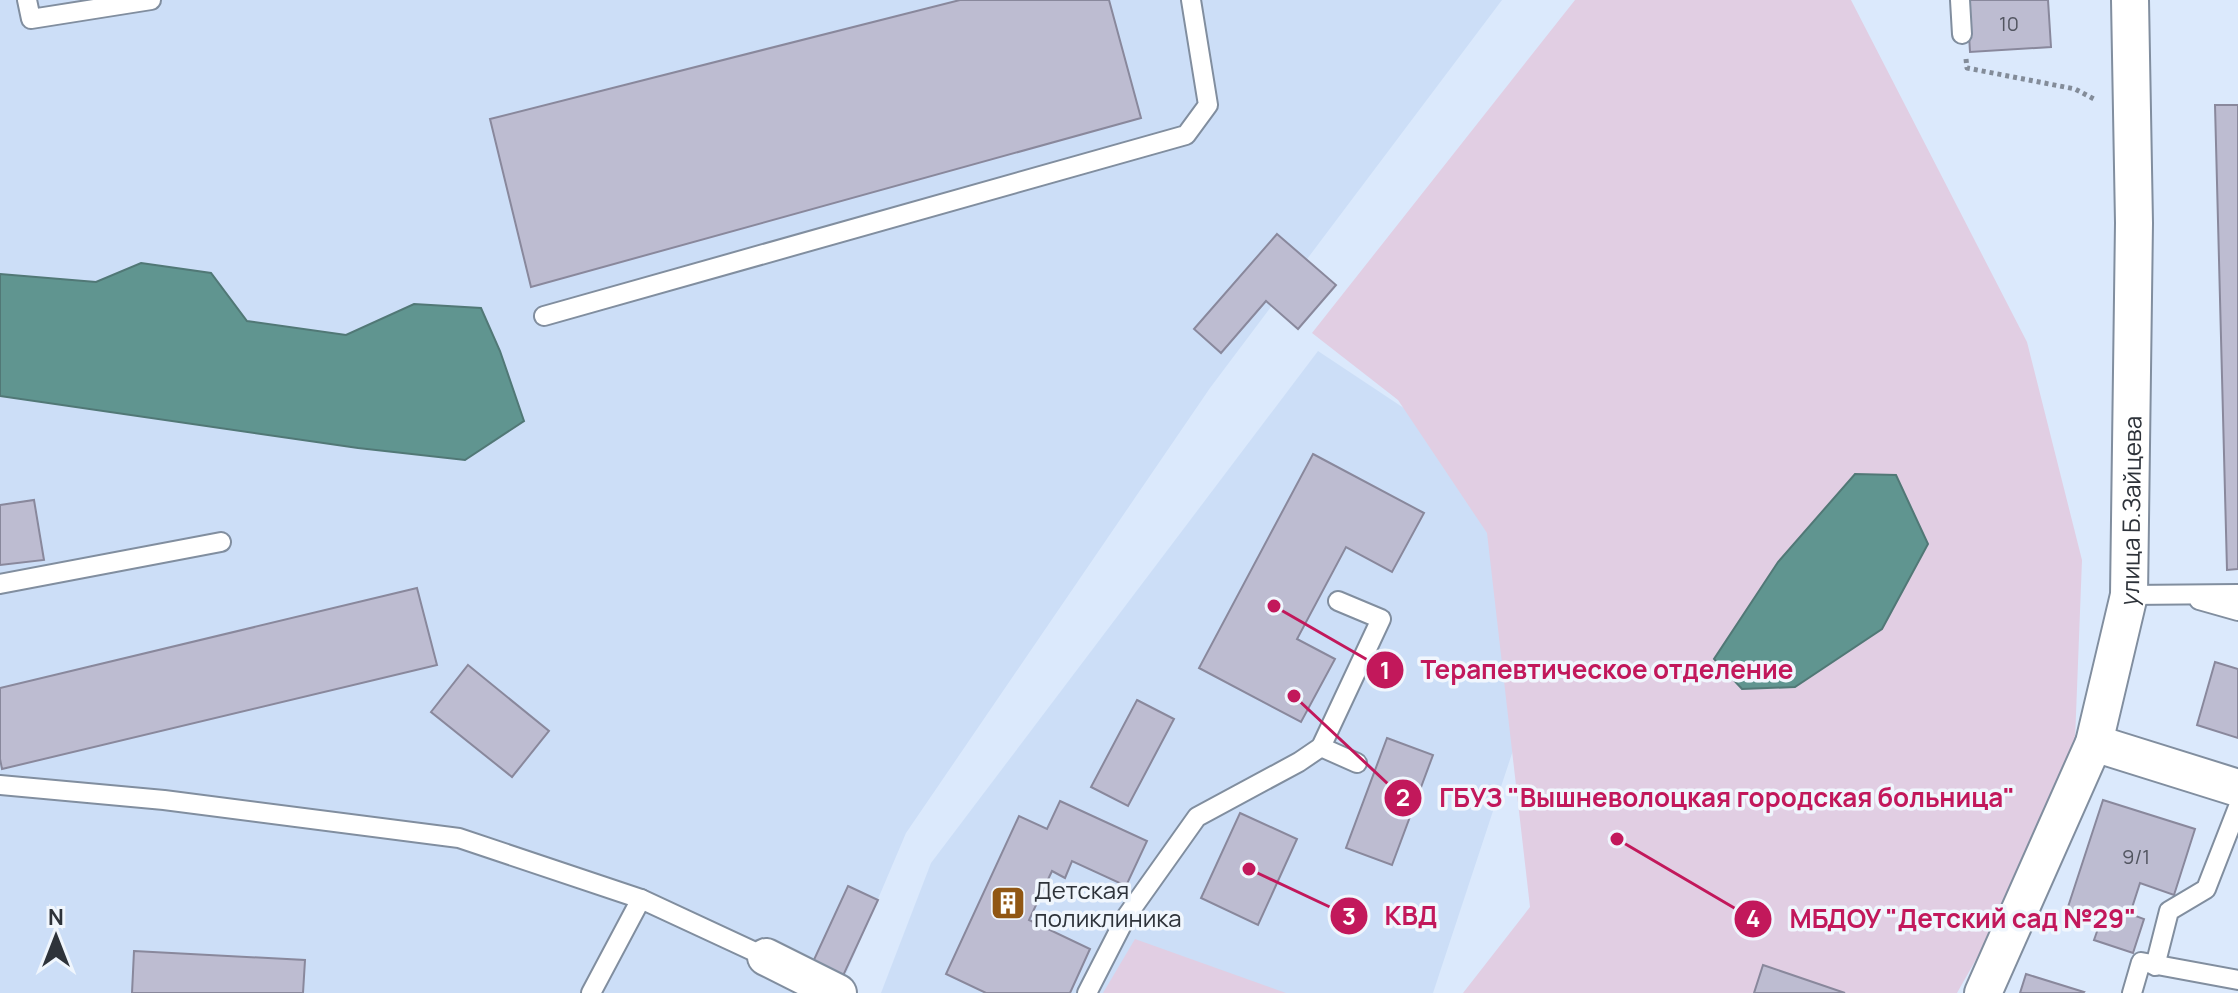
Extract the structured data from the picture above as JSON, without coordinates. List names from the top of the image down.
{
  "streets": {
    "street": ["улица Б.Зайцева"]
  },
  "places": {
    "other": [
      "Терапевтическое отделение",
      "ГБУЗ \"Вышневолоцкая городская больница\"",
      "МБДОУ \"Детский сад №29\"",
      "КВД"
    ],
    "building": ["Детская поликлиника"]
  },
  "house_numbers": ["10", "9/1"],
  "north": "top"
}
